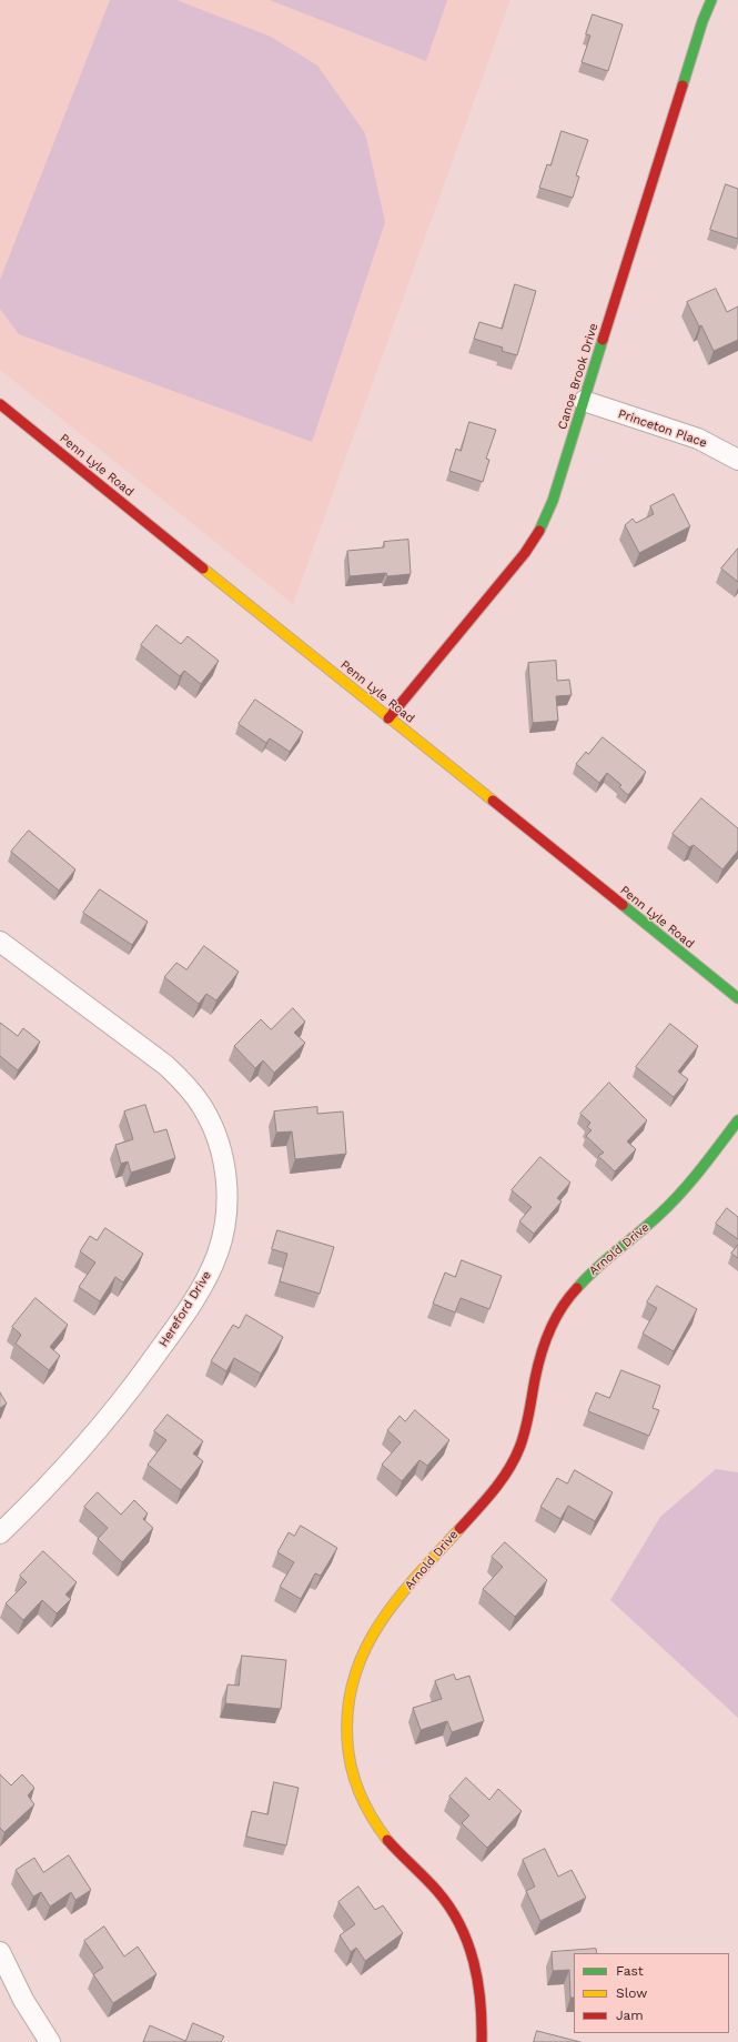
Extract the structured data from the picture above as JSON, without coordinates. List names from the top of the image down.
{
  "streets": {
    "street": [
      "Canoe Brook Drive",
      "Princeton Place",
      "Penn Lyle Road",
      "Arnold Drive",
      "Hereford Drive"
    ]
  },
  "crossings": [
    ["Canoe Brook Drive", "Princeton Place"],
    ["Canoe Brook Drive", "Penn Lyle Road"]
  ],
  "legend": ["Fast", "Slow", "Jam"]
}
